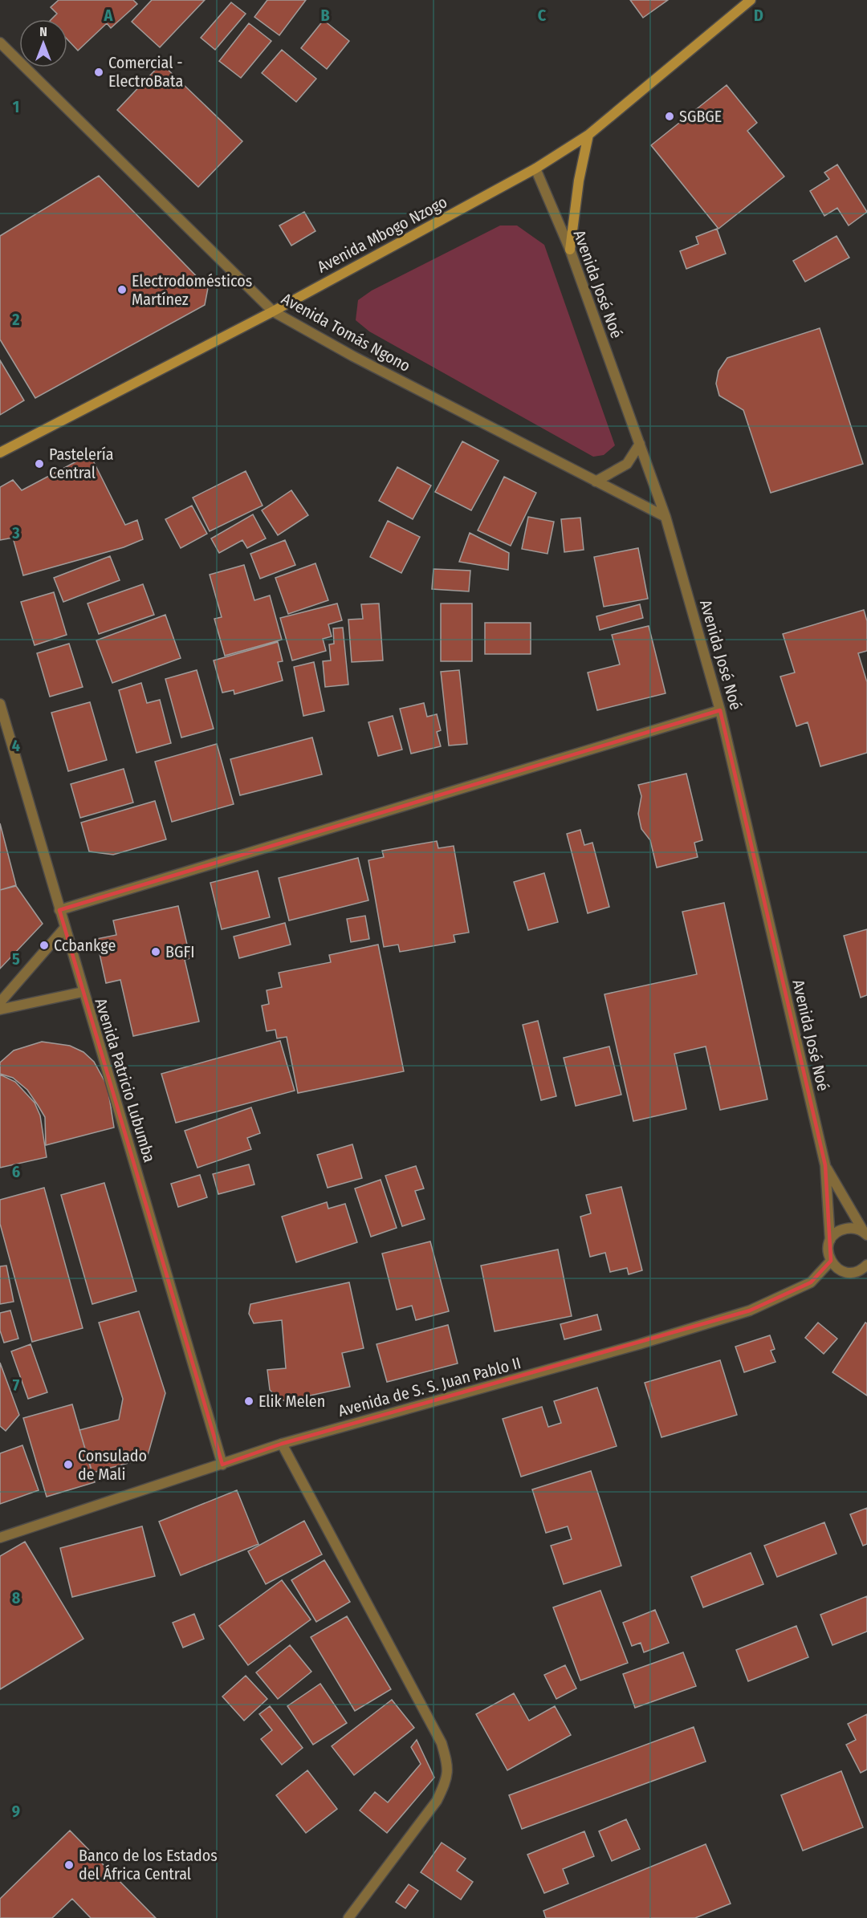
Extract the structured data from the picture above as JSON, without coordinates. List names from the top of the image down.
{
  "streets": {
    "main road": ["Avenida Mbogo Nzogo"],
    "street": [
      "Avenida José Noé",
      "Avenida Tomás Ngono",
      "Avenida Patricio Lubumba",
      "Avenida de S. S. Juan Pablo II"
    ]
  },
  "crossings": [
    ["Avenida Mbogo Nzogo", "Avenida José Noé"],
    ["Avenida Mbogo Nzogo", "Avenida Tomás Ngono"],
    ["Avenida José Noé", "Avenida Tomás Ngono"],
    ["Avenida José Noé", "Avenida de S. S. Juan Pablo II"],
    ["Avenida Patricio Lubumba", "Avenida de S. S. Juan Pablo II"]
  ],
  "places": [
    "Comercial - ElectroBata",
    "SGBGE",
    "Electrodomésticos Martínez",
    "Pastelería Central",
    "Ccbankge",
    "BGFI",
    "Elik Melen",
    "Consulado de Mali",
    "Banco de los Estados del África Central"
  ],
  "north": "top",
  "grid": {
    "columns": [
      "A",
      "B",
      "C",
      "D"
    ],
    "rows": [
      "1",
      "2",
      "3",
      "4",
      "5",
      "6",
      "7",
      "8",
      "9"
    ]
  }
}
